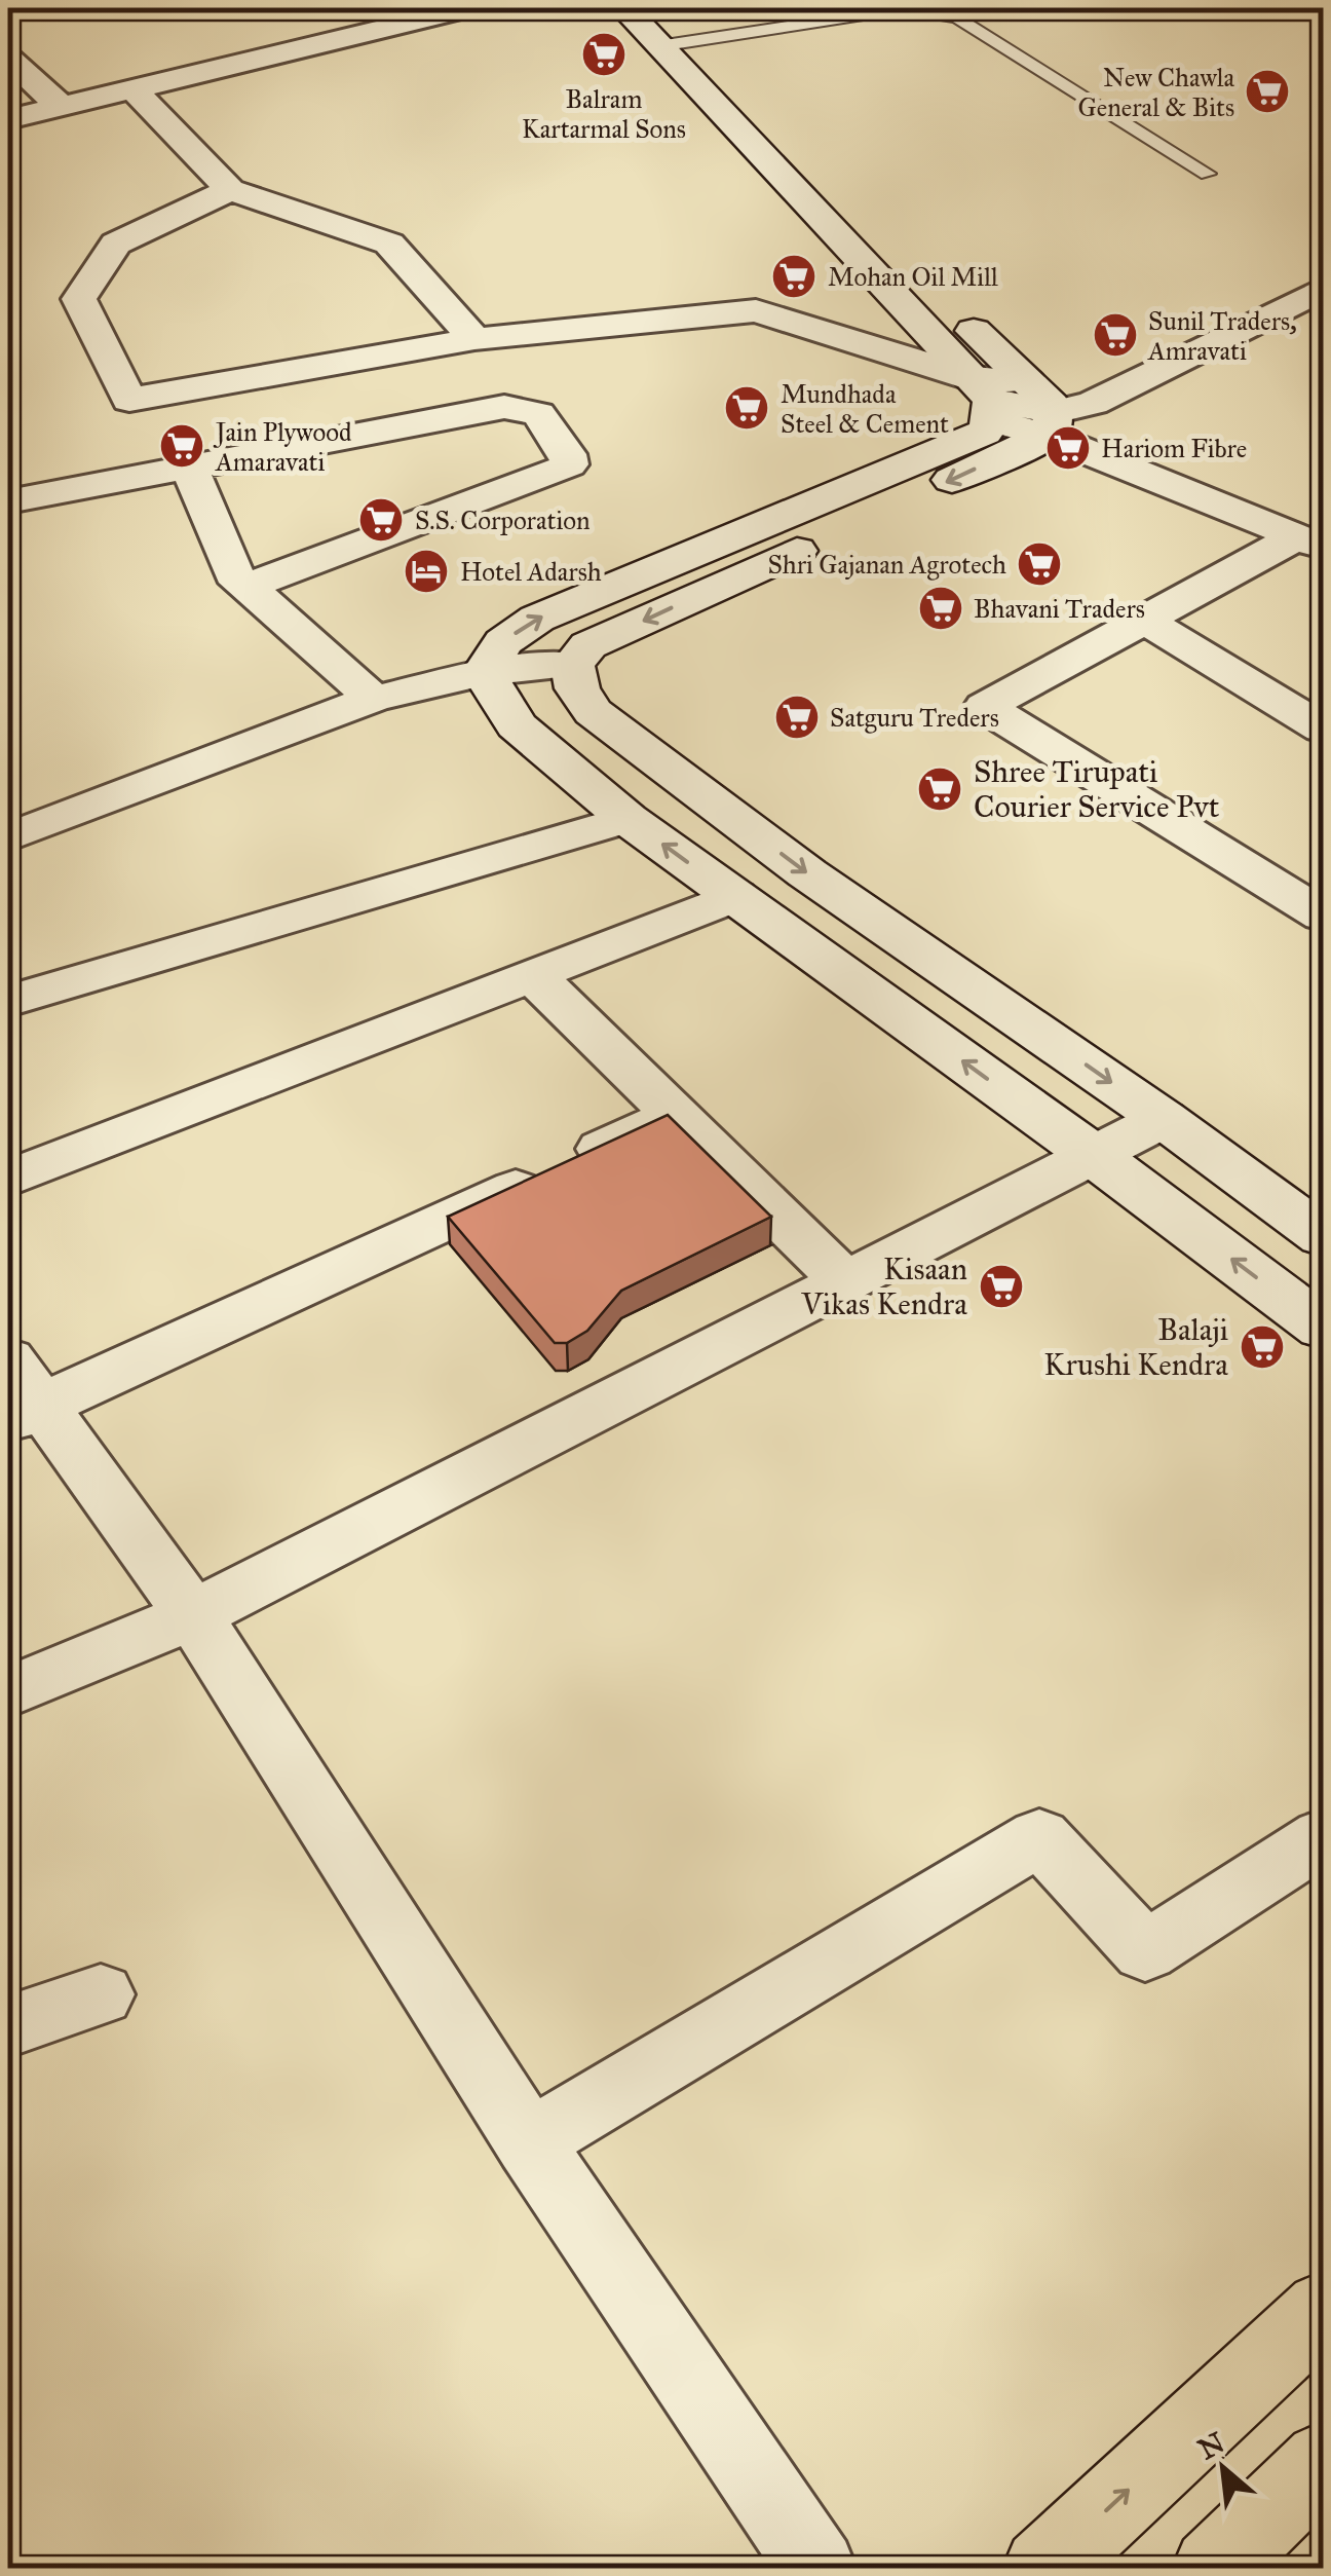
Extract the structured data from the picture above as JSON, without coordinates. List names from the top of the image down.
{
  "places": {
    "supermarket": [
      "Balram Kartarmal Sons",
      "New Chawla General & Bits",
      "Mohan Oil Mill",
      "Sunil Traders, Amravati",
      "Mundhada Steel & Cement",
      "Jain Plywood Amaravati",
      "Hariom Fibre",
      "S.S. Corporation",
      "Shri Gajanan Agrotech",
      "Bhavani Traders",
      "Satguru Treders",
      "Shree Tirupati Courier Service Pvt",
      "Kisaan Vikas Kendra",
      "Balaji Krushi Kendra"
    ],
    "hotel": ["Hotel Adarsh"]
  },
  "north": "top left"
}
